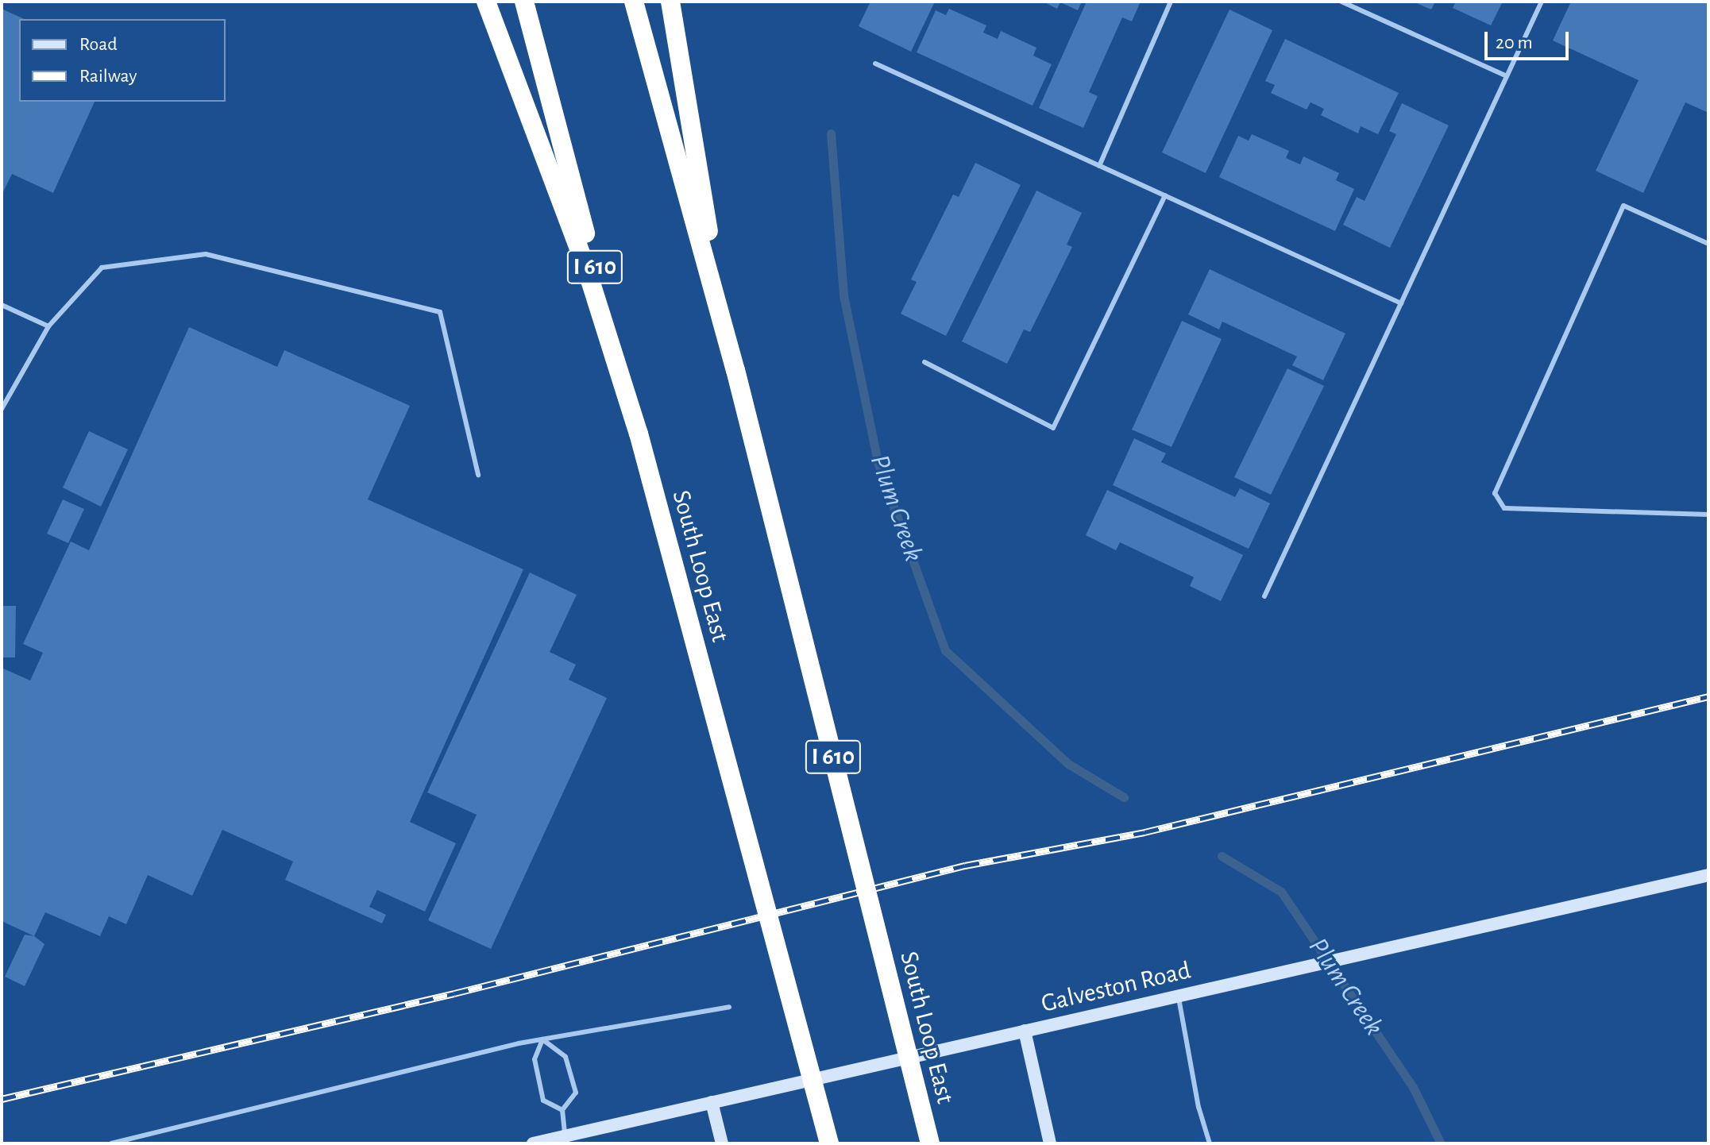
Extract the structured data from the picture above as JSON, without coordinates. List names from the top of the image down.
{
  "streets": {
    "highway": ["I 610", "South Loop East"],
    "main road": ["Galveston Road"]
  },
  "water": ["Plum Creek"],
  "legend": ["Road", "Railway"],
  "scale_bar": "20 m"
}
